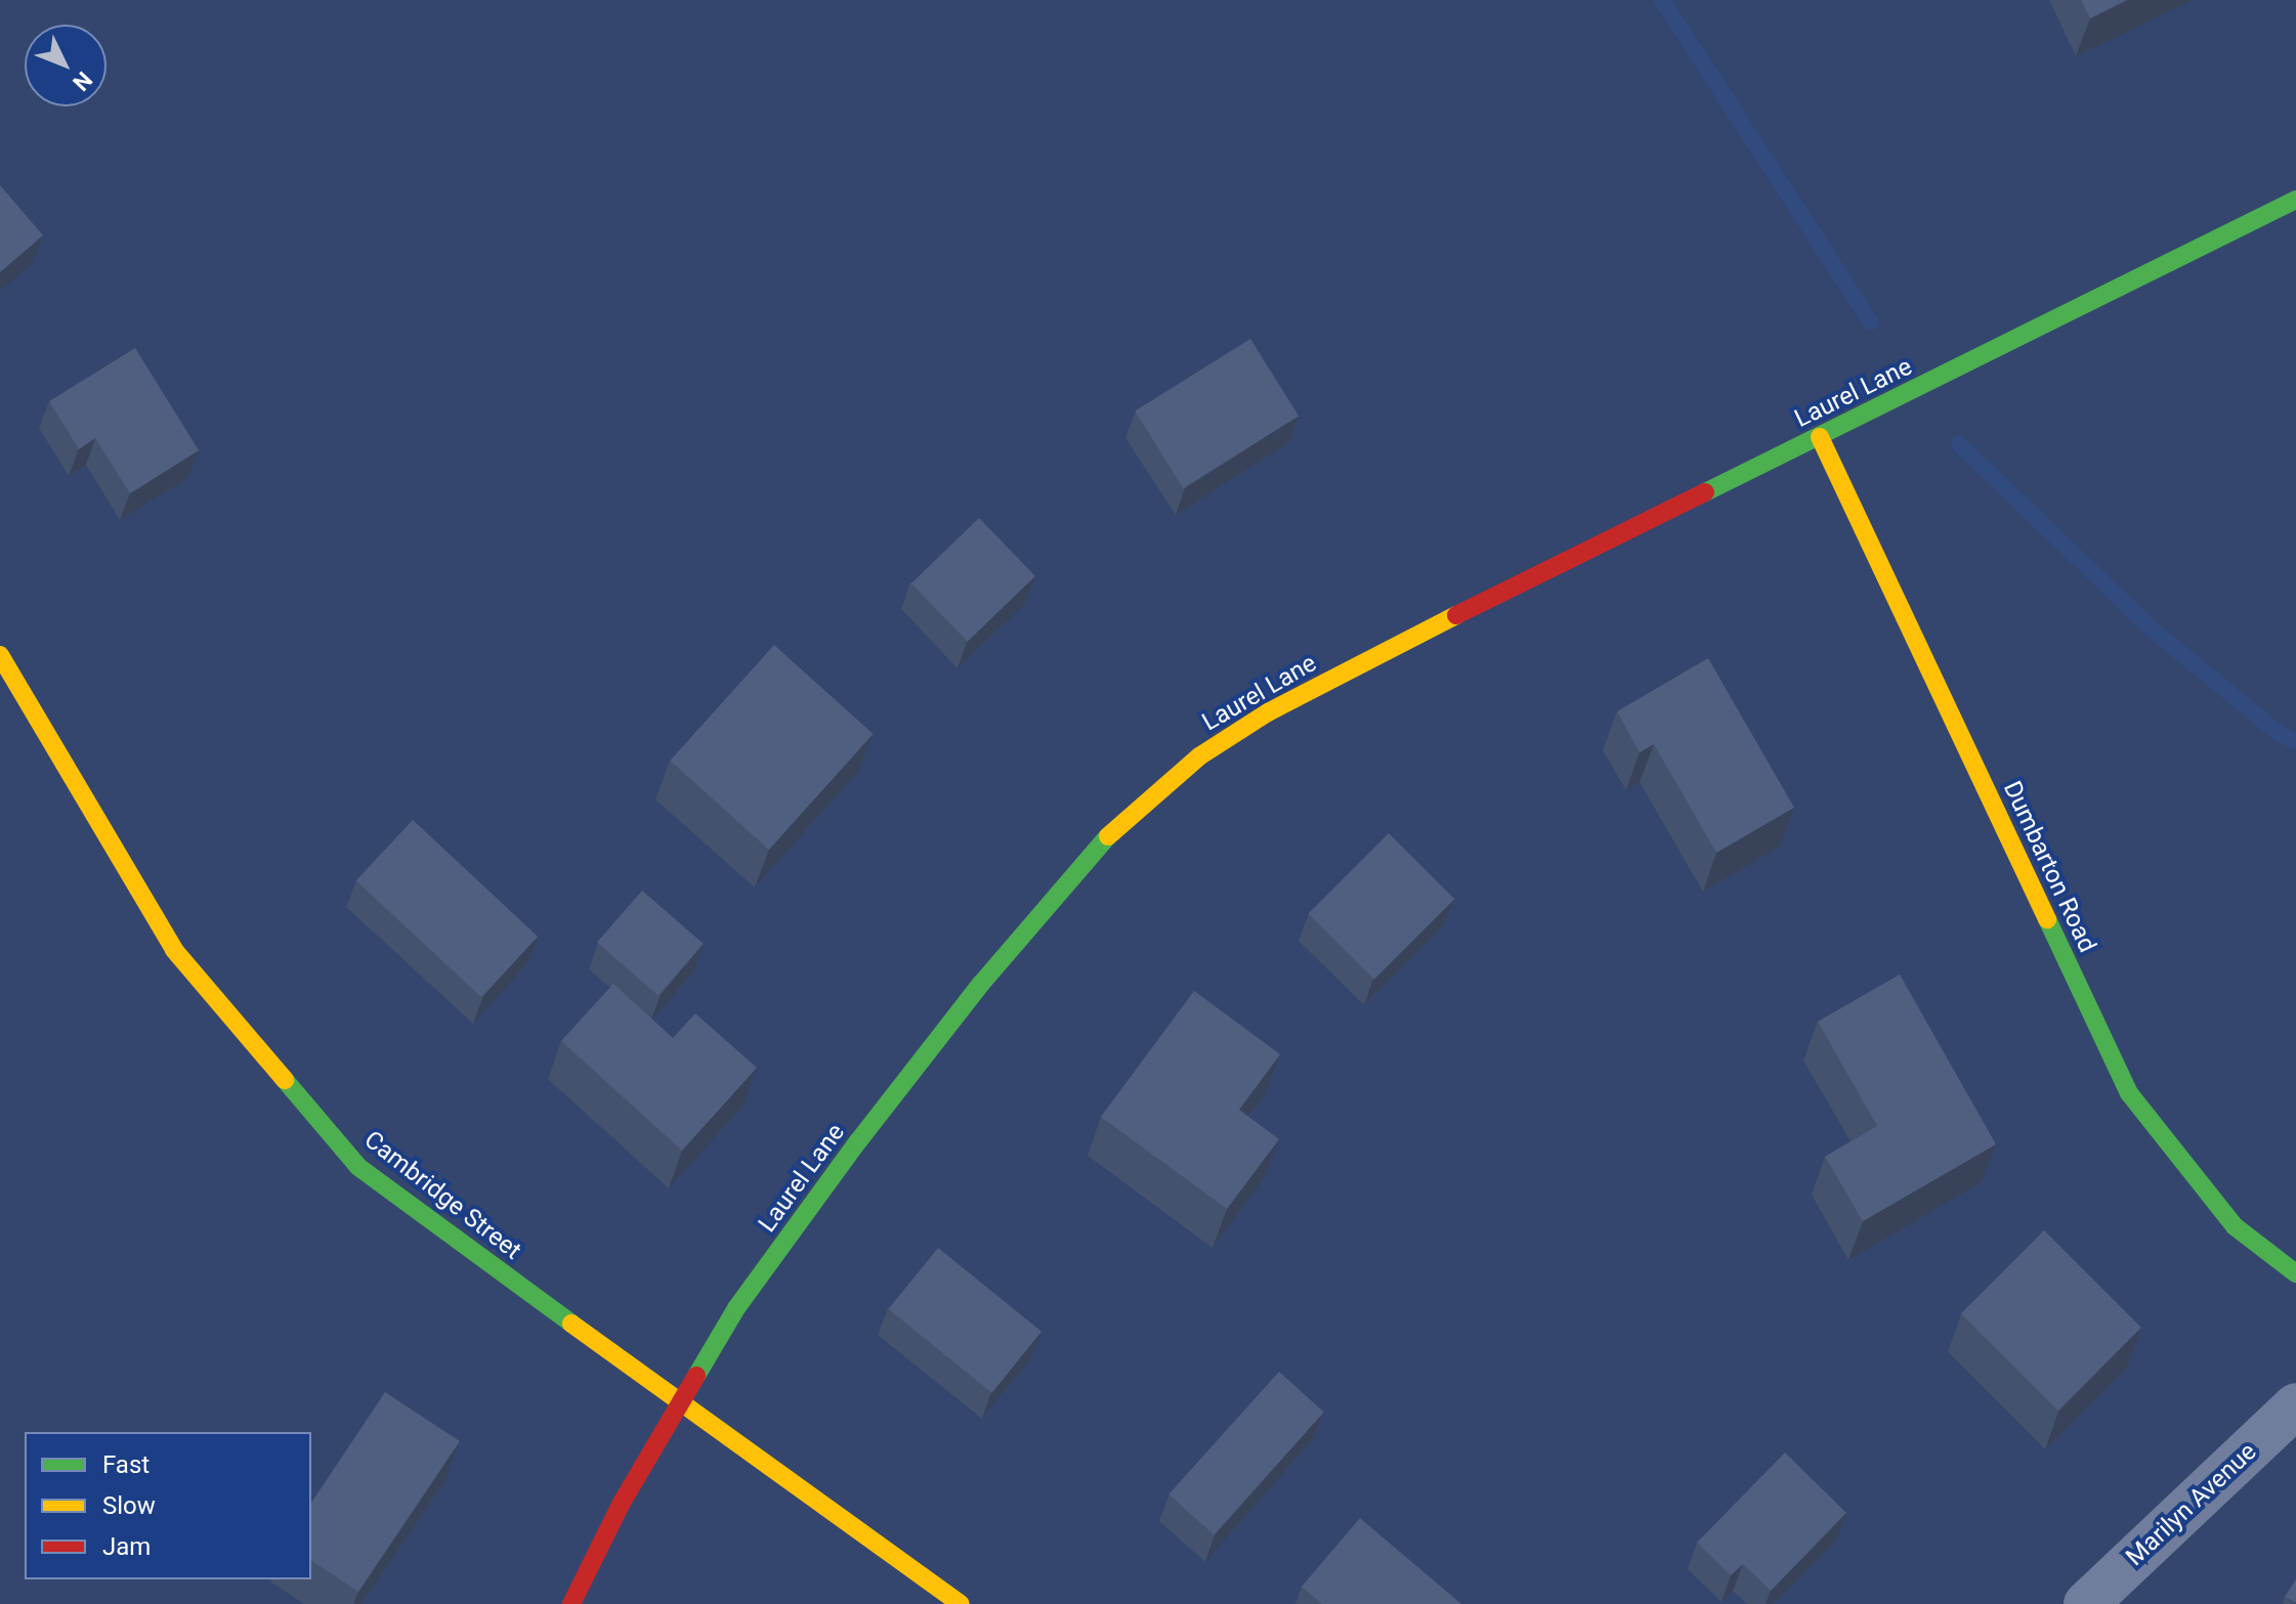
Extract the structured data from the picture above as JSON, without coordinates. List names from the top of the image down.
{
  "streets": {
    "street": [
      "Laurel Lane",
      "Dumbarton Road",
      "Cambridge Street",
      "Marilyn Avenue"
    ]
  },
  "crossings": [
    ["Laurel Lane", "Dumbarton Road"],
    ["Laurel Lane", "Cambridge Street"]
  ],
  "legend": ["Fast", "Slow", "Jam"],
  "north": "bottom right"
}
